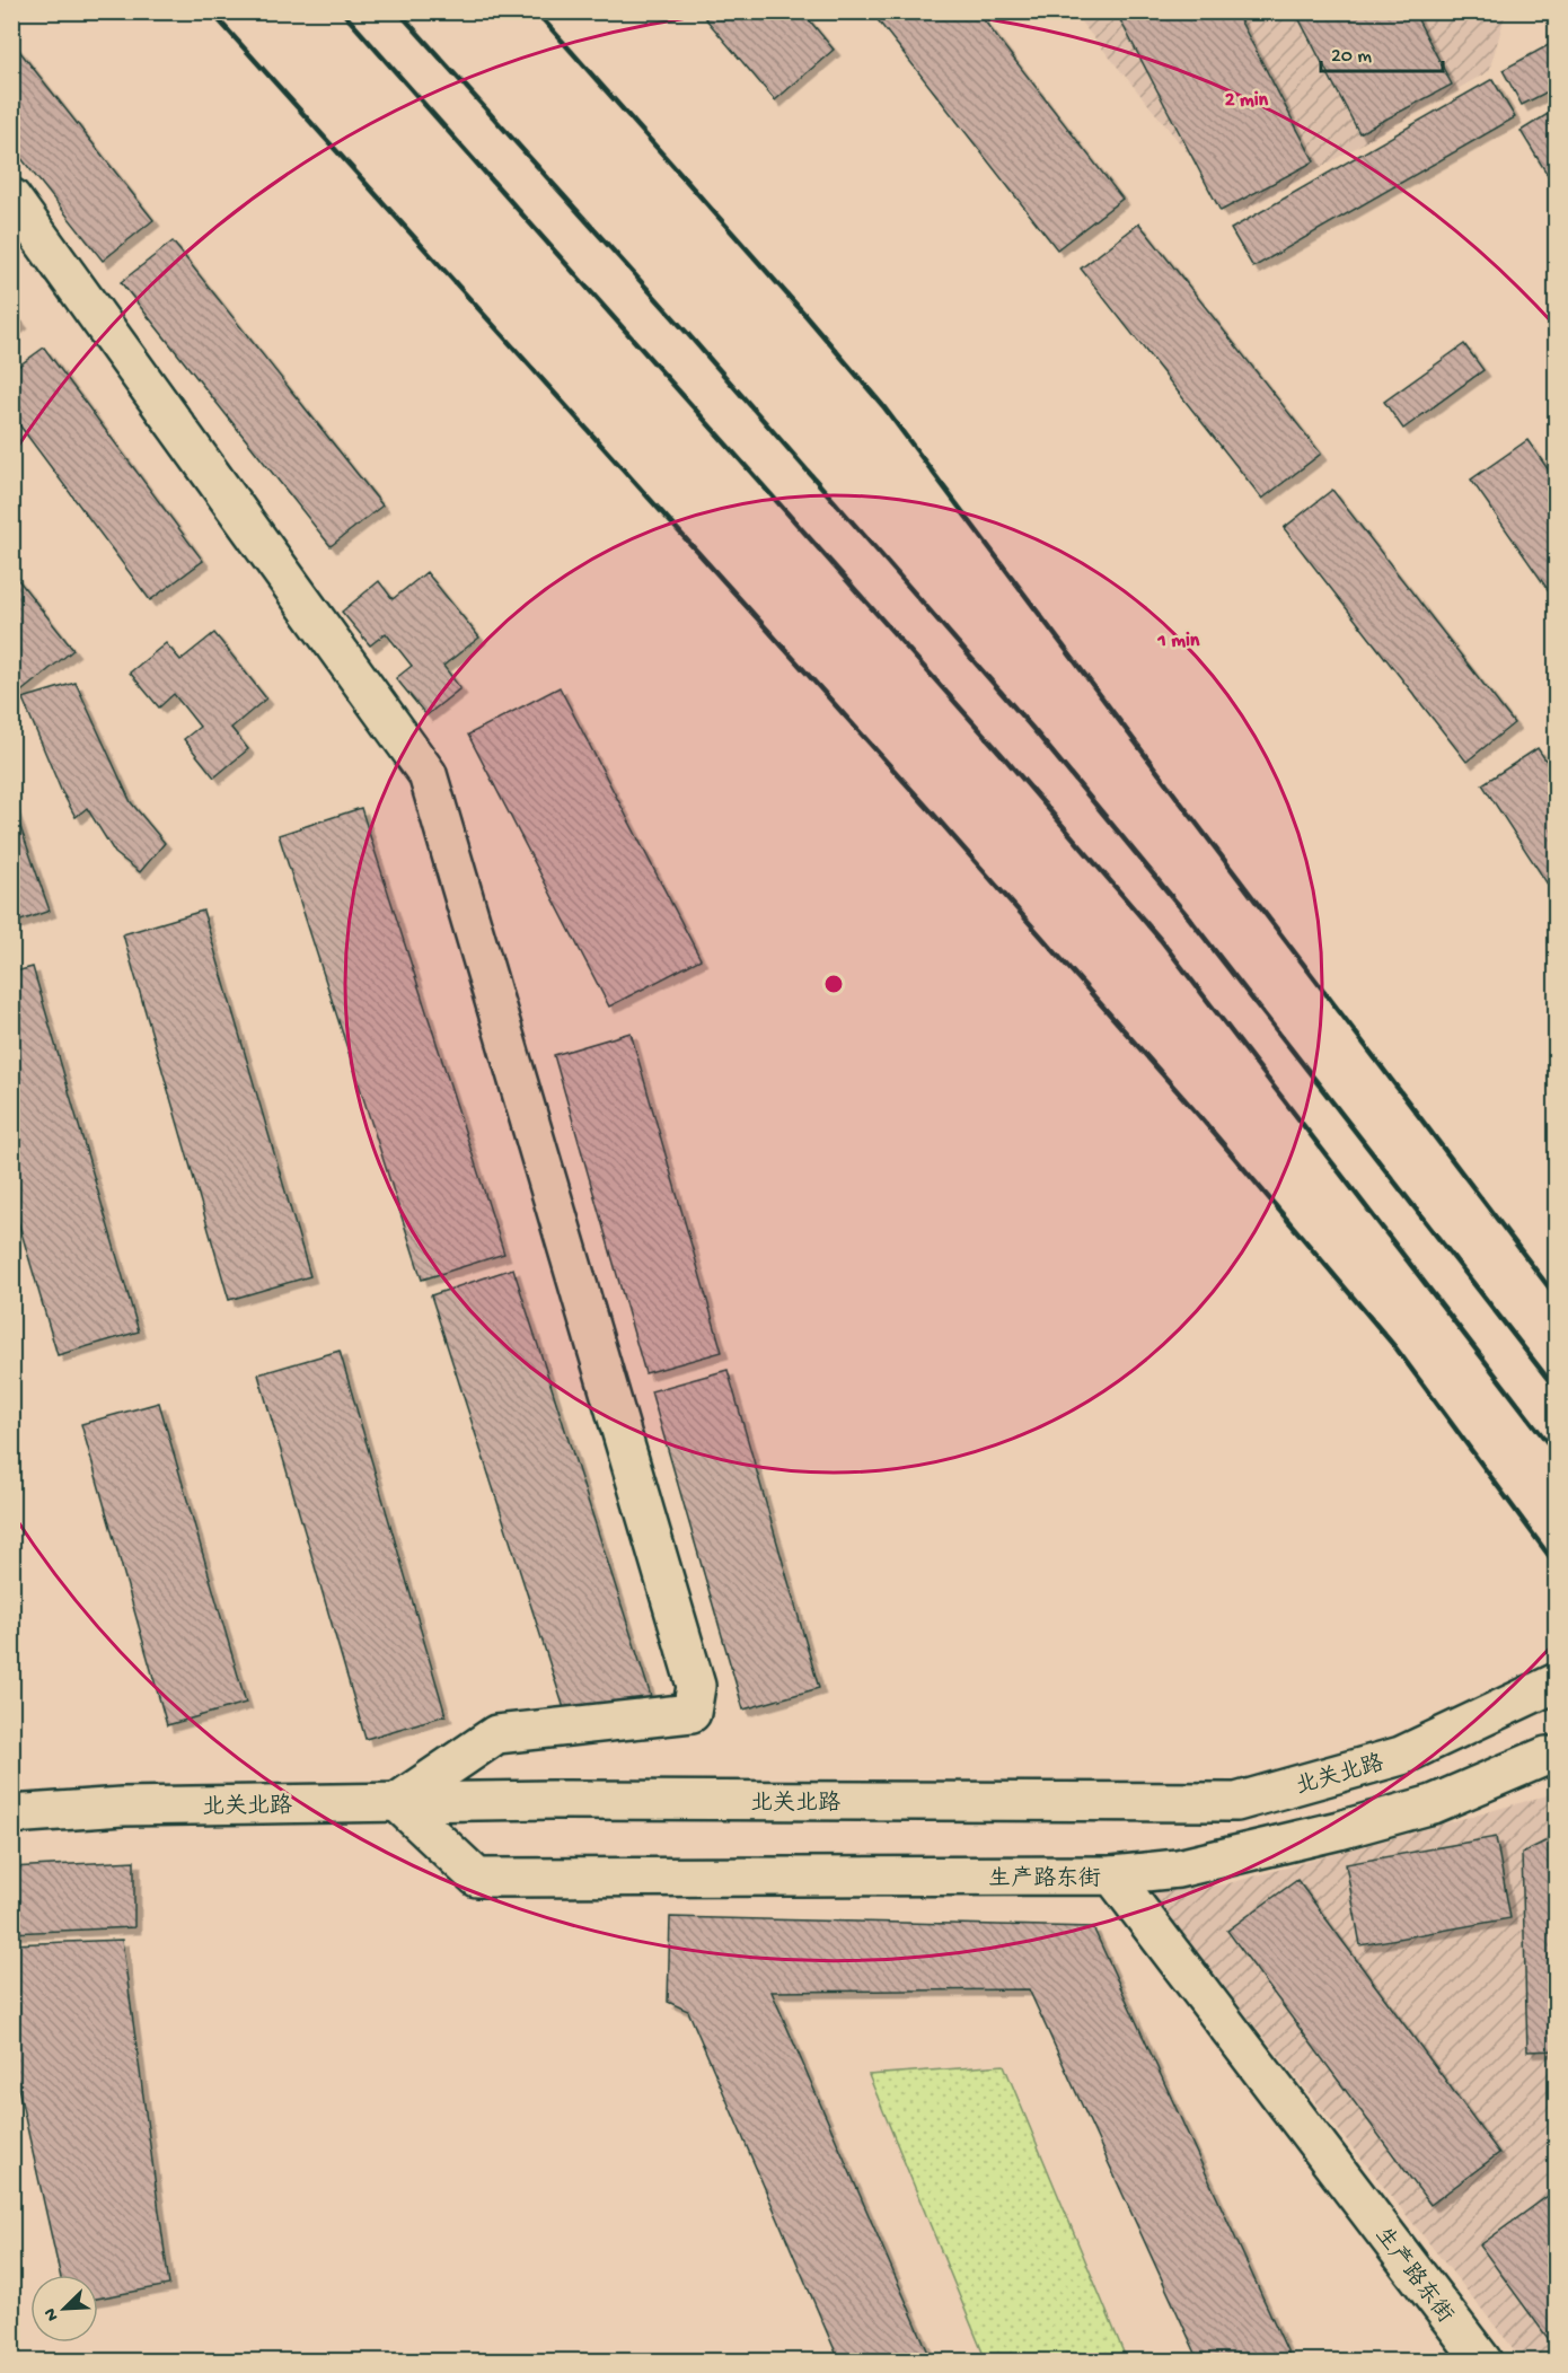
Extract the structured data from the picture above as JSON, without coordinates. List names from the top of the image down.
{
  "streets": {
    "street": ["北关北路", "生产路东街"]
  },
  "crossings": [
    ["北关北路", "生产路东街"]
  ],
  "scale_bar": "20 m",
  "north": "bottom left",
  "rings": ["2 min", "1 min"]
}
